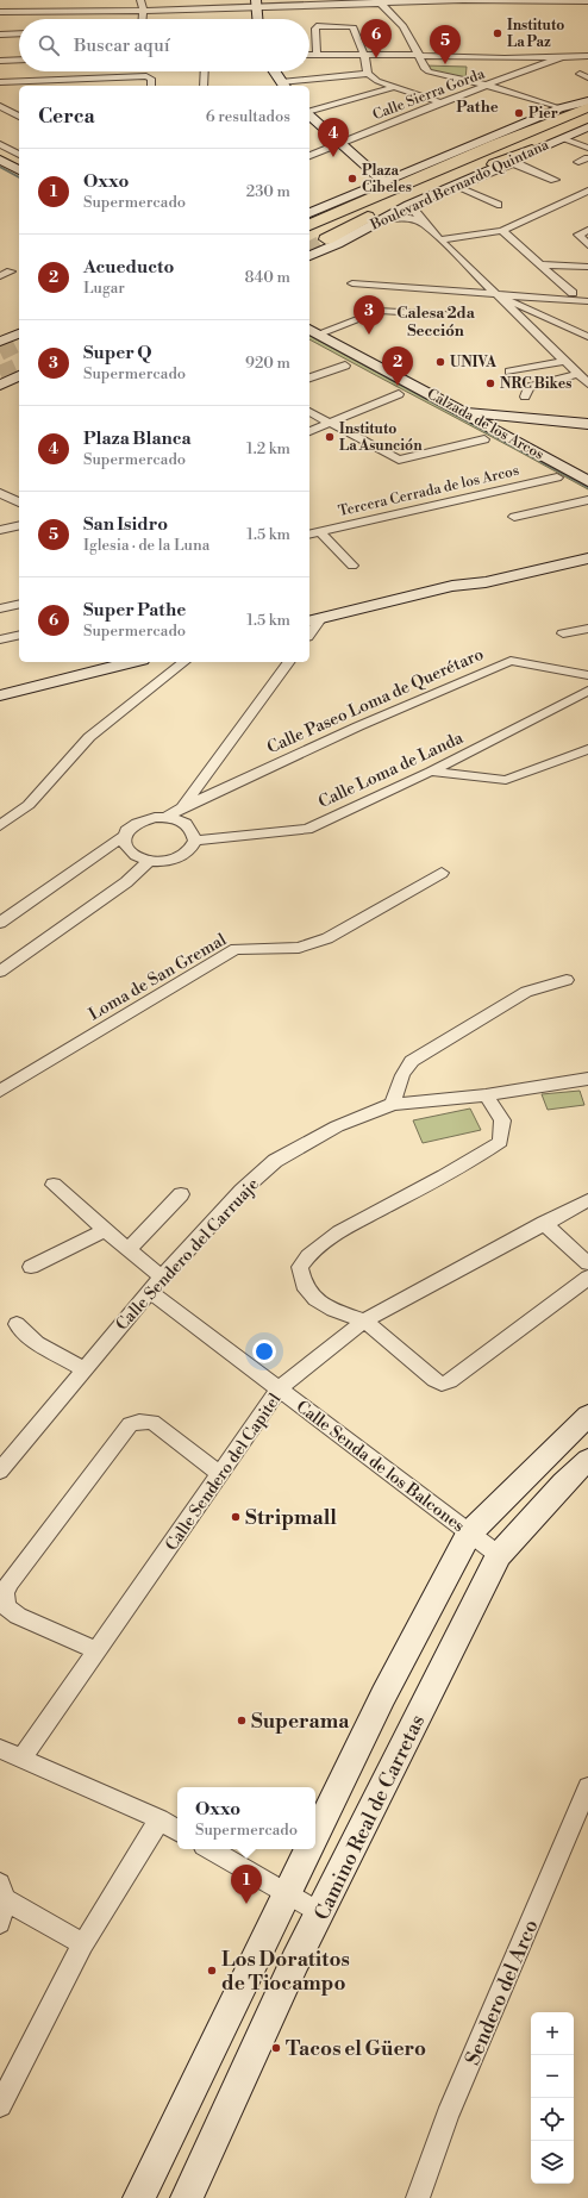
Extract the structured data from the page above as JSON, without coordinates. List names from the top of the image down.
{
  "streets": {
    "highway": ["Boulevard Bernardo Quintana"],
    "street": [
      "Calle Sierra Gorda",
      "Calzada de los Arcos",
      "Tercera Cerrada de los Arcos",
      "Calle Paseo Loma de Querétaro",
      "Calle Loma de Landa",
      "Loma de San Gremal",
      "Calle Sendero del Carruaje",
      "Calle Senda de los Balcones",
      "Calle Sendero del Capitel",
      "Camino Real de Carretas",
      "Sendero del Arco"
    ]
  },
  "crossings": [
    ["Calzada de los Arcos", "Tercera Cerrada de los Arcos"],
    ["Calle Paseo Loma de Querétaro", "Calle Loma de Landa"],
    ["Calle Sendero del Carruaje", "Calle Senda de los Balcones"],
    ["Calle Senda de los Balcones", "Calle Sendero del Capitel"],
    ["Calle Senda de los Balcones", "Camino Real de Carretas"]
  ],
  "districts": ["Pathe", "Calesa 2da Sección"],
  "places": [
    "Instituto La Paz",
    "Pier",
    "Plaza Cibeles",
    "UNIVA",
    "NRC Bikes",
    "Instituto La Asunción",
    "Stripmall",
    "Superama",
    "Los Doratitos de Tiocampo",
    "Tacos el Güero"
  ],
  "page": {
    "pins": [
      "6",
      "5",
      "4",
      "3",
      "2",
      "1"
    ],
    "search": "Buscar aquí",
    "heading": ["Cerca", "6 resultados"],
    "list": [
      {
        "mark": "1",
        "name": "Oxxo",
        "note": "Supermercado",
        "value": "230 m"
      },
      {
        "mark": "2",
        "name": "Acueducto",
        "note": "Lugar",
        "value": "840 m"
      },
      {
        "mark": "3",
        "name": "Super Q",
        "note": "Supermercado",
        "value": "920 m"
      },
      {
        "mark": "4",
        "name": "Plaza Blanca",
        "note": "Supermercado",
        "value": "1.2 km"
      },
      {
        "mark": "5",
        "name": "San Isidro",
        "note": "Iglesia · de la Luna",
        "value": "1.5 km"
      },
      {
        "mark": "6",
        "name": "Super Pathe",
        "note": "Supermercado",
        "value": "1.5 km"
      }
    ],
    "popup": ["Oxxo", "Supermercado"],
    "map_buttons": ["+", "−"]
  }
}
